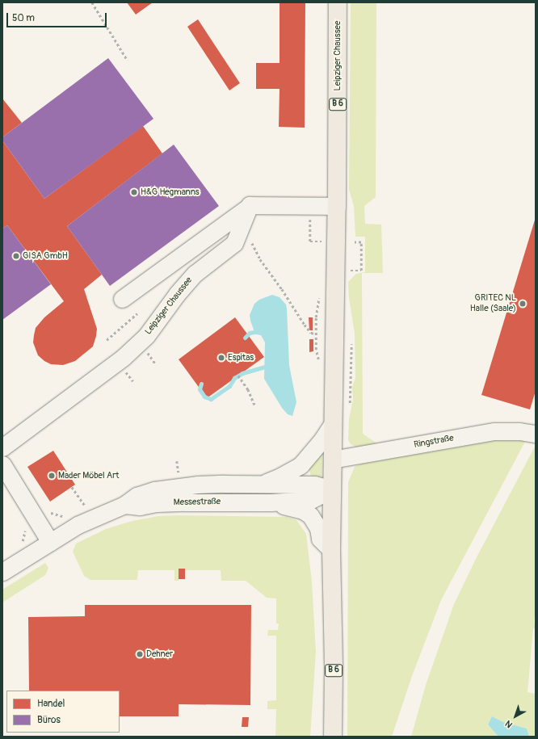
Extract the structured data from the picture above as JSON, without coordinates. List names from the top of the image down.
{
  "streets": {
    "main road": ["Leipziger Chaussee", "B 6"],
    "street": ["Ringstraße", "Messestraße"]
  },
  "crossings": [
    ["Leipziger Chaussee", "B 6"],
    ["Leipziger Chaussee", "Ringstraße"],
    ["Leipziger Chaussee", "Messestraße"],
    ["B 6", "Messestraße"]
  ],
  "places": [
    "H&G Hegmanns",
    "GISA GmbH",
    "GRITEC NL Halle (Saale)",
    "Espitas",
    "Mader Möbel Art",
    "Dehner"
  ],
  "legend": ["Handel", "Büros"],
  "scale_bar": "50 m",
  "north": "bottom left"
}
